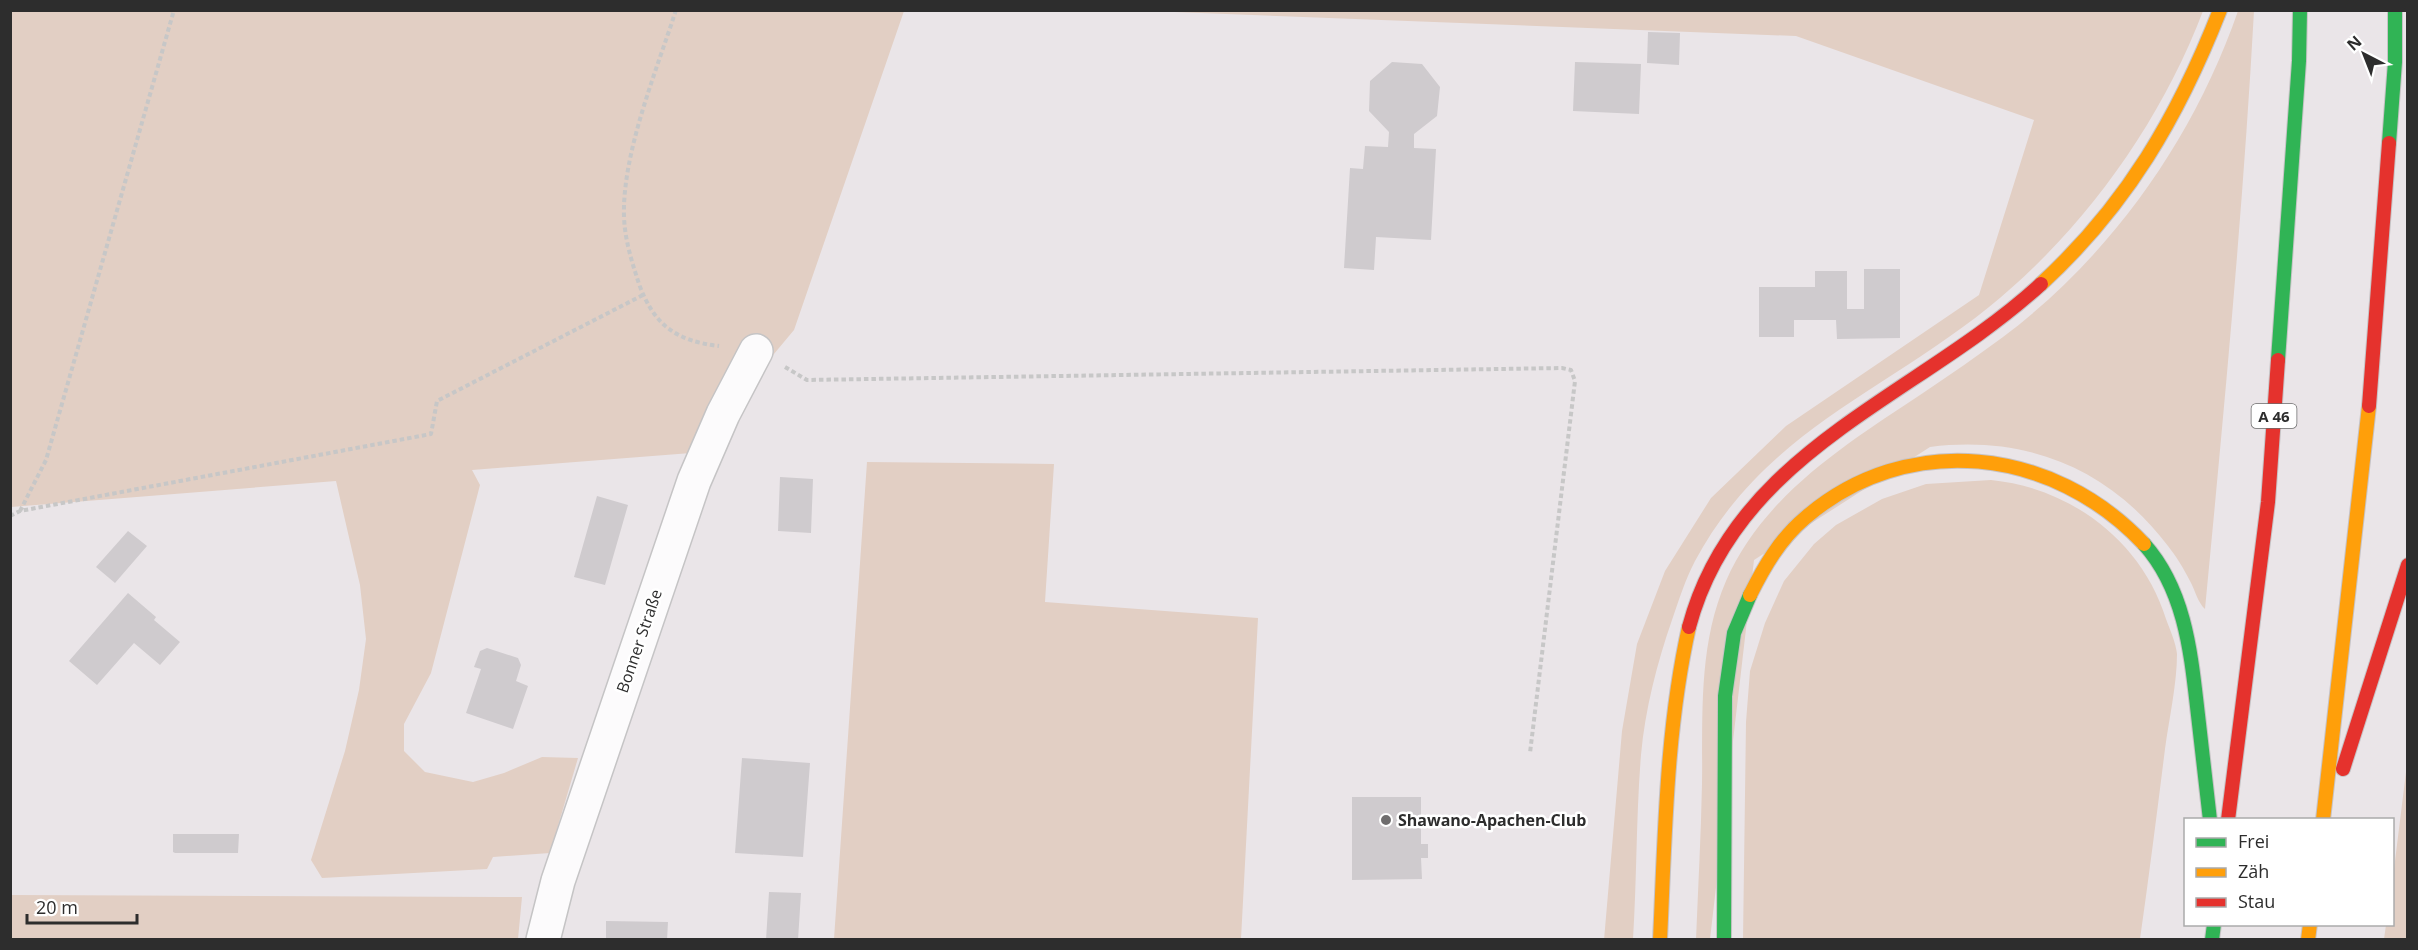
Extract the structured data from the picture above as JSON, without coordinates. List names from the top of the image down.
{
  "streets": {
    "highway": ["A 46"],
    "street": ["Bonner Straße"]
  },
  "places": ["Shawano-Apachen-Club"],
  "legend": ["Frei", "Zäh", "Stau"],
  "scale_bar": "20 m",
  "north": "top left"
}
